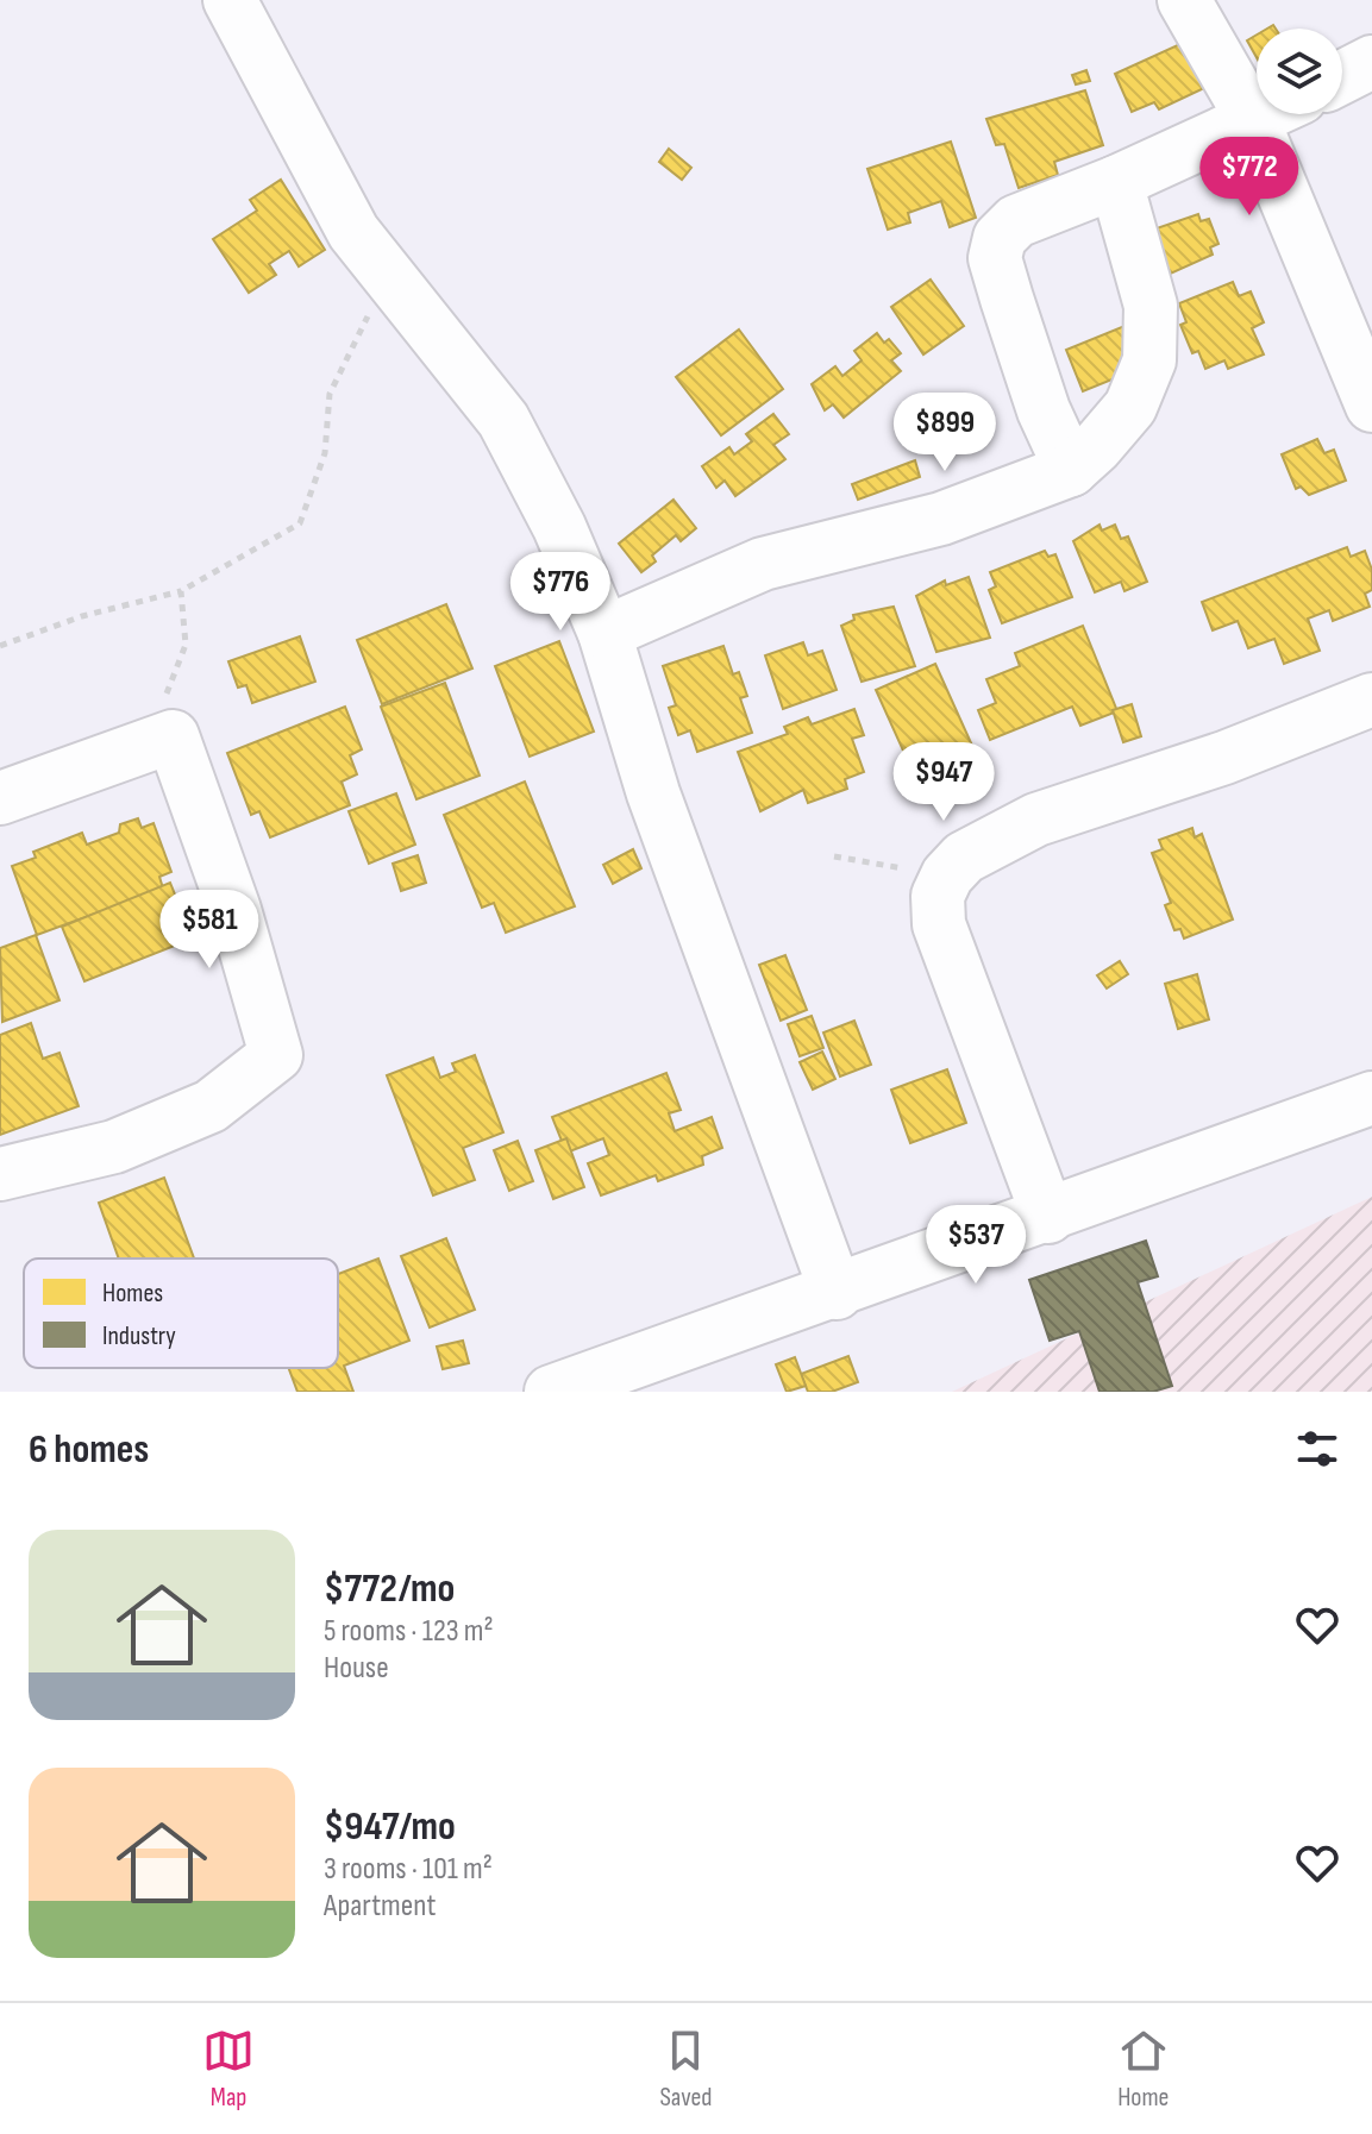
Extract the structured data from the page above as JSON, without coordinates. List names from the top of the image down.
{
  "legend": ["Homes", "Industry"],
  "page": {
    "price": [
      "$772",
      "$899",
      "$776",
      "$947",
      "$581",
      "$537"
    ],
    "heading": "6 homes",
    "list": [
      {
        "name": "$772/mo",
        "note": "5 rooms · 123 m² · House"
      },
      {
        "name": "$947/mo",
        "note": "3 rooms · 101 m² · Apartment"
      }
    ],
    "tabs": ["Map", "Saved", "Home"]
  }
}
